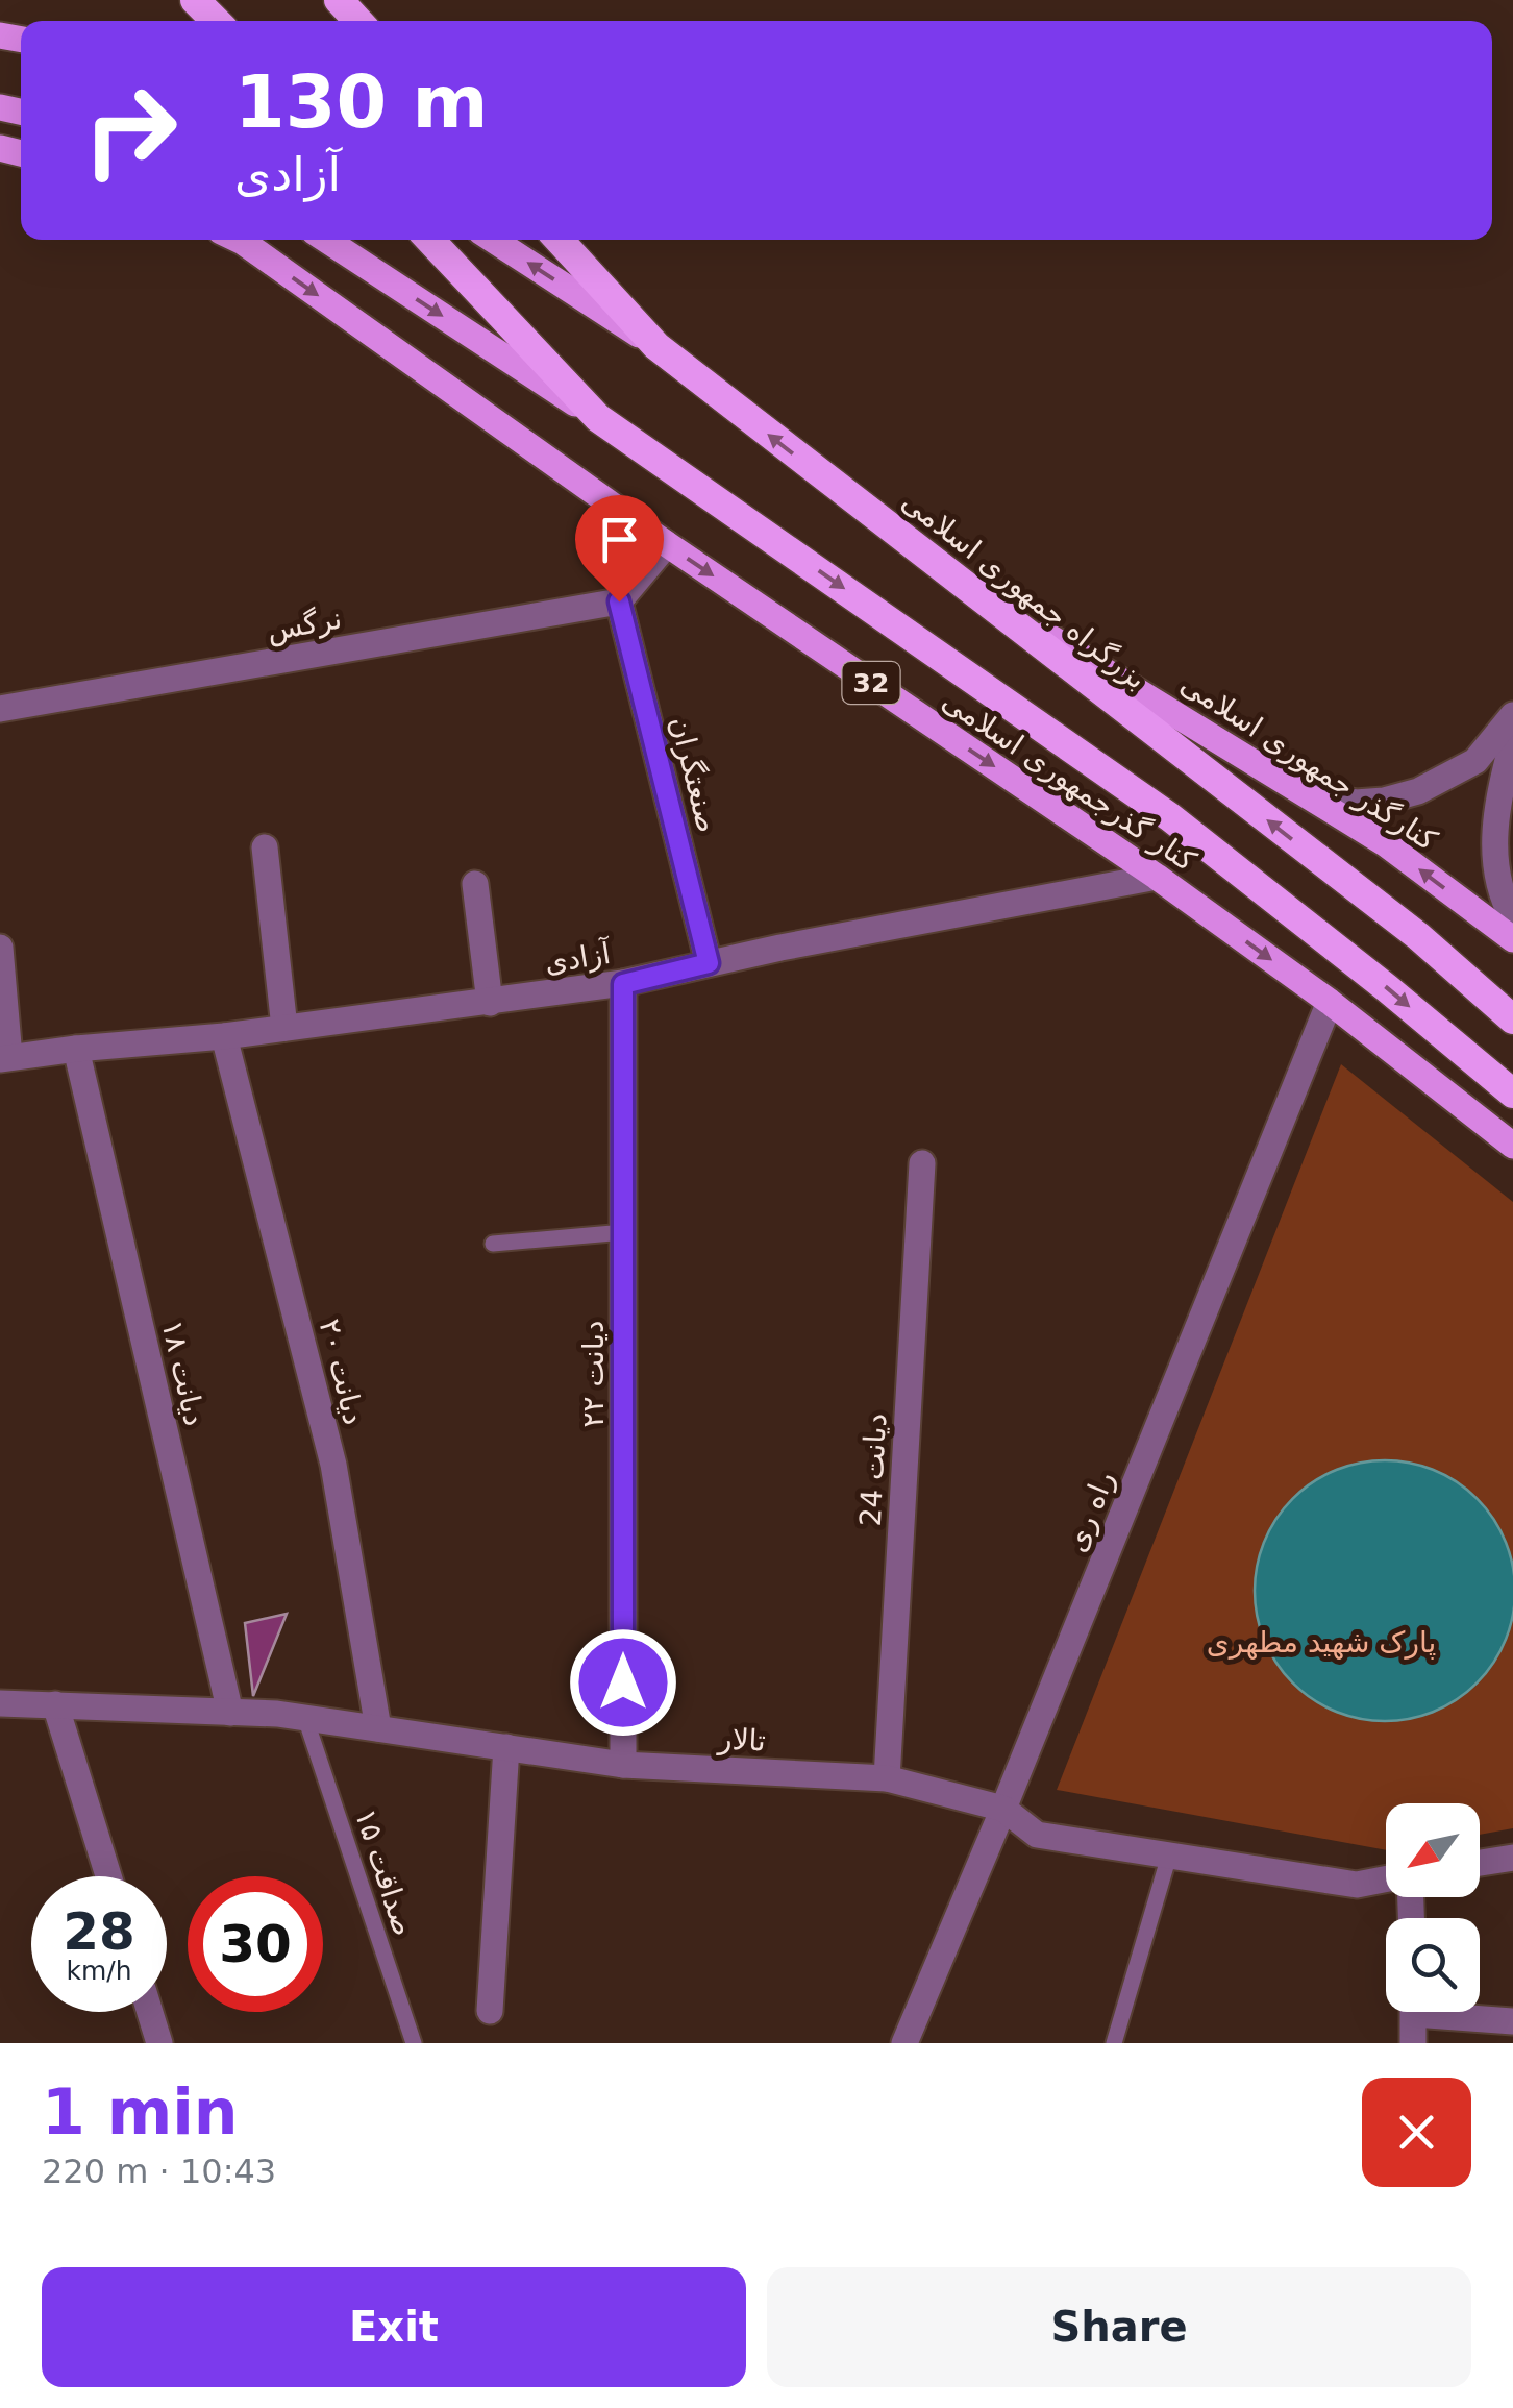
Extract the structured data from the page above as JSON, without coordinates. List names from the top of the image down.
{
  "streets": {
    "highway": ["بزرگراه جمهوری اسلامی", "32"],
    "main road": ["کنارگذر جمهوری اسلامی", "کنار گذرجمهوری اسلامی"],
    "street": [
      "نرگس",
      "صنعتگران",
      "آزادی",
      "دیانت ۲۰",
      "دیانت ۱۸",
      "دیانت ۲۲",
      "دیانت 24",
      "راه ری",
      "تالار"
    ],
    "lane": ["صداقت ۱۵"]
  },
  "crossings": [
    ["بزرگراه جمهوری اسلامی", "کنارگذر جمهوری اسلامی"],
    ["نرگس", "صنعتگران"],
    ["صنعتگران", "آزادی"],
    ["کنار گذرجمهوری اسلامی", "آزادی"],
    ["کنار گذرجمهوری اسلامی", "راه ری"],
    ["آزادی", "دیانت ۲۰"],
    ["آزادی", "دیانت ۱۸"],
    ["آزادی", "دیانت ۲۲"],
    ["دیانت ۲۰", "تالار"],
    ["دیانت ۱۸", "تالار"],
    ["دیانت ۲۲", "تالار"],
    ["دیانت 24", "تالار"],
    ["راه ری", "تالار"],
    ["تالار", "صداقت ۱۵"]
  ],
  "one_way": ["بزرگراه جمهوری اسلامی", "کنارگذر جمهوری اسلامی", "کنار گذرجمهوری اسلامی"],
  "parks": ["پارک شهید مطهری"],
  "north": "bottom left",
  "page": {
    "turn": ["130 m", "آزادی"],
    "speed": "28 km/h",
    "limit": "30",
    "heading": ["1 min", "220 m · 10:43"],
    "buttons": ["Exit", "Share"]
  }
}
